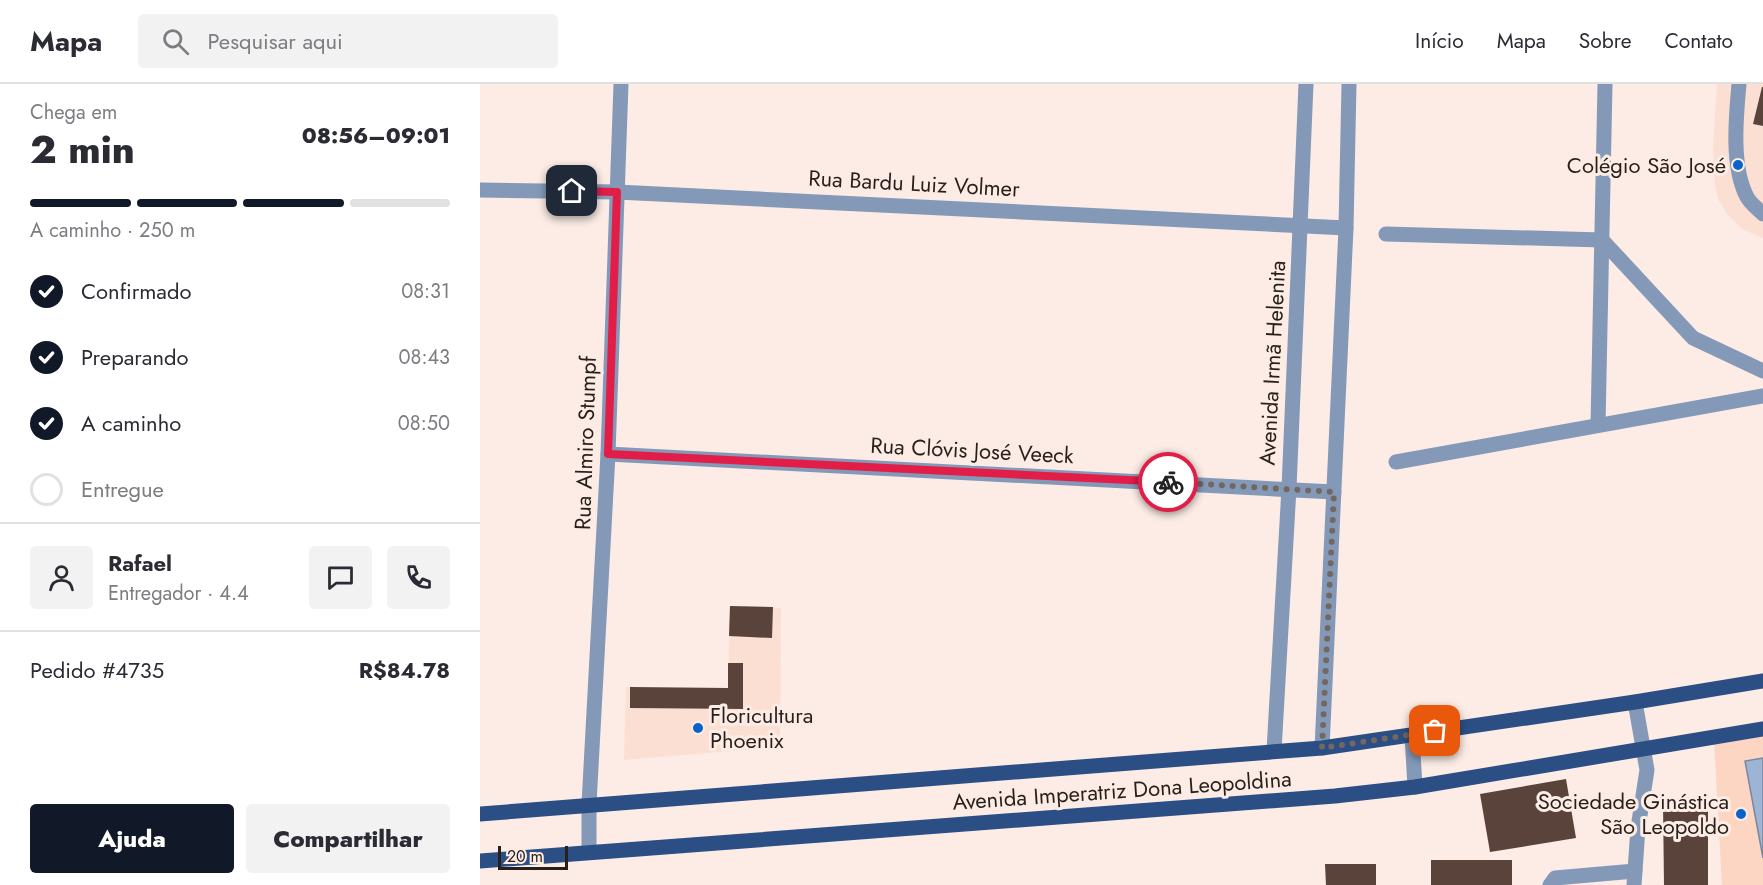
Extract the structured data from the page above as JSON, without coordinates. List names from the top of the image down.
{
  "streets": {
    "main road": ["Avenida Imperatriz Dona Leopoldina"],
    "street": [
      "Rua Bardu Luiz Volmer",
      "Avenida Irmã Helenita",
      "Rua Almiro Stumpf",
      "Rua Clóvis José Veeck"
    ]
  },
  "crossings": [
    ["Rua Bardu Luiz Volmer", "Avenida Irmã Helenita"],
    ["Rua Bardu Luiz Volmer", "Rua Almiro Stumpf"],
    ["Avenida Irmã Helenita", "Rua Clóvis José Veeck"],
    ["Avenida Irmã Helenita", "Avenida Imperatriz Dona Leopoldina"],
    ["Rua Almiro Stumpf", "Rua Clóvis José Veeck"],
    ["Rua Almiro Stumpf", "Avenida Imperatriz Dona Leopoldina"]
  ],
  "places": ["Colégio São José", "Floricultura Phoenix", "Sociedade Ginástica São Leopoldo"],
  "scale_bar": "20 m",
  "page": {
    "header": "Mapa",
    "search": "Pesquisar aqui",
    "nav": [
      "Início",
      "Mapa",
      "Sobre",
      "Contato"
    ],
    "heading": ["2 min", "Chega em", "08:56–09:01"],
    "panel": [
      "Rafael",
      "Entregador · 4.4",
      "Pedido #4735",
      "R$84.78"
    ],
    "bar": "A caminho · 250 m",
    "list": [
      ["Confirmado", "08:31"],
      ["Preparando", "08:43"],
      ["A caminho", "08:50"],
      "Entregue"
    ],
    "buttons": ["Ajuda", "Compartilhar"],
    "scale": "20 m"
  }
}
